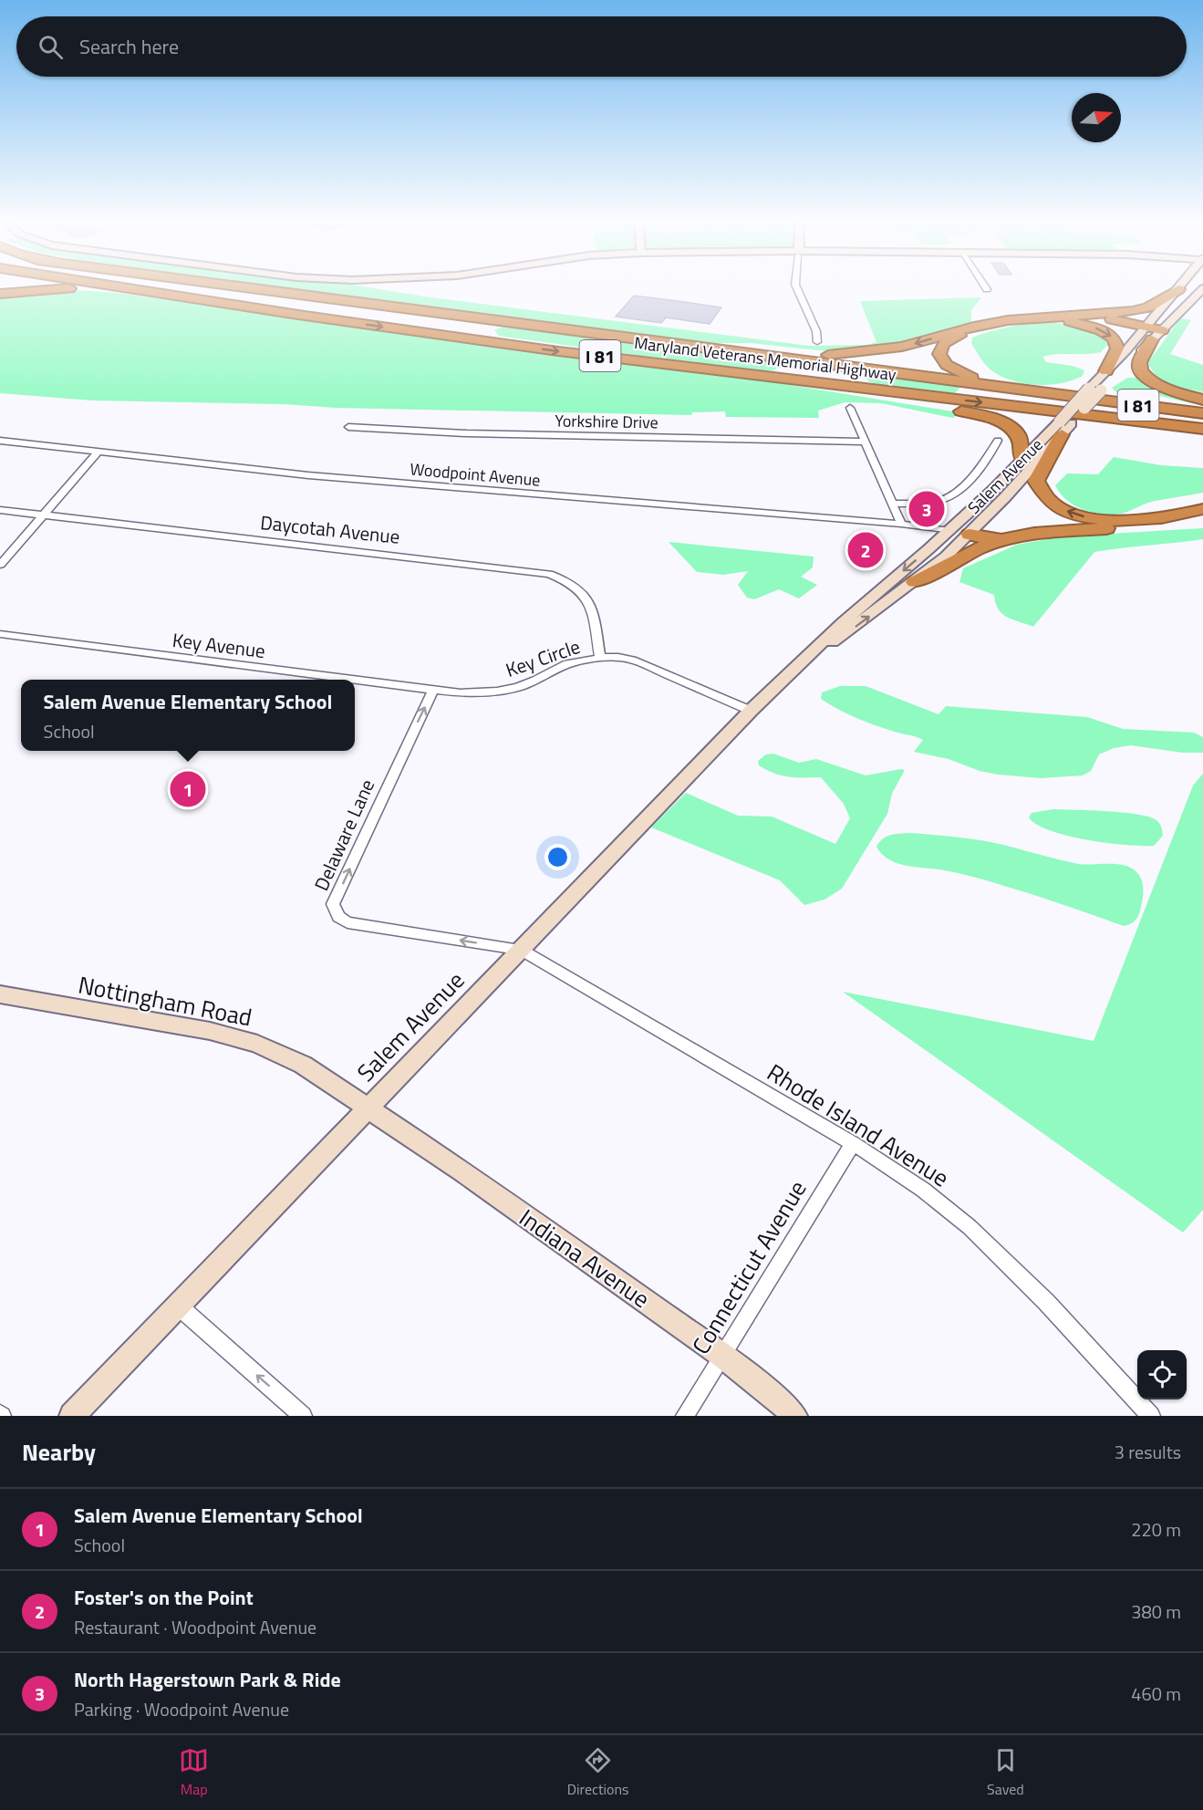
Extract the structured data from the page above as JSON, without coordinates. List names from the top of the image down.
{
  "streets": {
    "highway": ["I 81", "Maryland Veterans Memorial Highway"],
    "main road": ["Salem Avenue", "Nottingham Road", "Indiana Avenue"],
    "street": [
      "Yorkshire Drive",
      "Woodpoint Avenue",
      "Daycotah Avenue",
      "Key Avenue",
      "Key Circle",
      "Delaware Lane",
      "Rhode Island Avenue",
      "Connecticut Avenue"
    ]
  },
  "crossings": [
    ["Woodpoint Avenue", "Salem Avenue"],
    ["Salem Avenue", "Key Circle"],
    ["Salem Avenue", "Delaware Lane"],
    ["Salem Avenue", "Nottingham Road"],
    ["Salem Avenue", "Rhode Island Avenue"],
    ["Salem Avenue", "Indiana Avenue"],
    ["Daycotah Avenue", "Key Circle"],
    ["Key Avenue", "Key Circle"],
    ["Key Avenue", "Delaware Lane"],
    ["Key Circle", "Delaware Lane"],
    ["Delaware Lane", "Rhode Island Avenue"],
    ["Nottingham Road", "Indiana Avenue"],
    ["Rhode Island Avenue", "Connecticut Avenue"],
    ["Indiana Avenue", "Connecticut Avenue"]
  ],
  "north": "right",
  "page": {
    "search": "Search here",
    "pins": ["3", "2", "1"],
    "popup": ["Salem Avenue Elementary School", "School"],
    "heading": ["Nearby", "3 results"],
    "list": [
      {
        "mark": "1",
        "name": "Salem Avenue Elementary School",
        "note": "School",
        "value": "220 m"
      },
      {
        "mark": "2",
        "name": "Foster's on the Point",
        "note": "Restaurant · Woodpoint Avenue",
        "value": "380 m"
      },
      {
        "mark": "3",
        "name": "North Hagerstown Park & Ride",
        "note": "Parking · Woodpoint Avenue",
        "value": "460 m"
      }
    ],
    "nav": ["Map", "Directions", "Saved"]
  }
}
